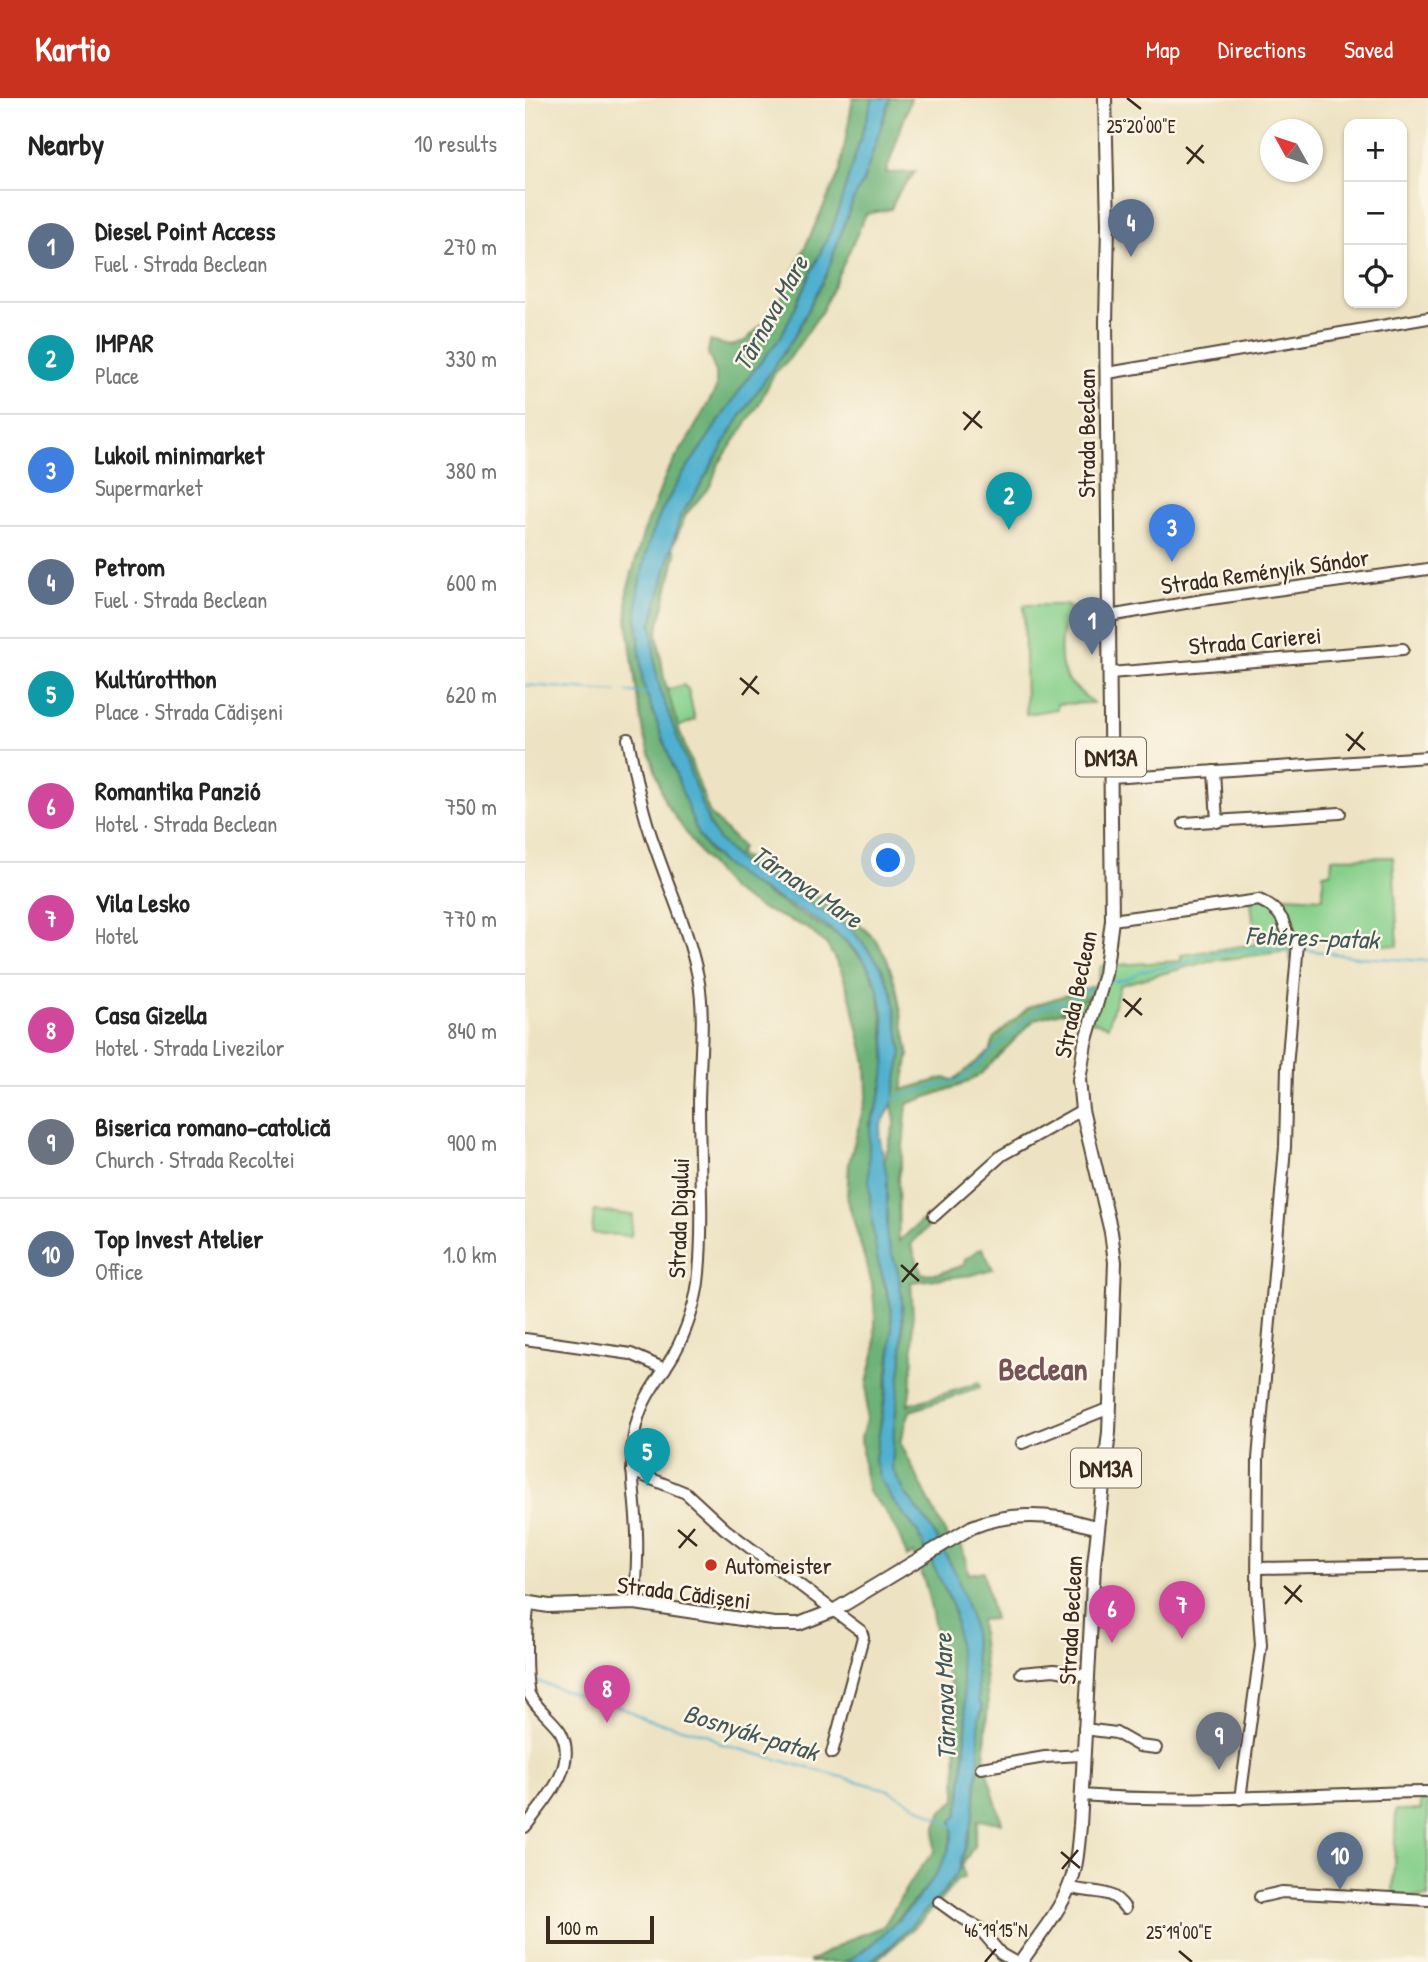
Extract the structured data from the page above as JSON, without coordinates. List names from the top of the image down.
{
  "streets": {
    "main road": ["Strada Beclean", "DN13A", "Strada Cădișeni"],
    "street": ["Strada Reményik Sándor", "Strada Carierei", "Strada Digului"]
  },
  "crossings": [
    ["Strada Beclean", "Strada Reményik Sándor"],
    ["Strada Beclean", "Strada Carierei"],
    ["Strada Beclean", "Strada Cădișeni"],
    ["Strada Digului", "Strada Cădișeni"]
  ],
  "districts": ["Beclean"],
  "water": ["Târnava Mare", "Fehéres-patak", "Bosnyák-patak"],
  "places": ["Automeister"],
  "scale_bar": "100 m",
  "north": "top left",
  "page": {
    "header": "Kartio",
    "nav": ["Map", "Directions", "Saved"],
    "heading": ["Nearby", "10 results"],
    "map_buttons": ["+", "−"],
    "list": [
      {
        "mark": "1",
        "name": "Diesel Point Access",
        "note": "Fuel · Strada Beclean",
        "value": "270 m"
      },
      {
        "mark": "2",
        "name": "IMPAR",
        "note": "Place",
        "value": "330 m"
      },
      {
        "mark": "3",
        "name": "Lukoil minimarket",
        "note": "Supermarket",
        "value": "380 m"
      },
      {
        "mark": "4",
        "name": "Petrom",
        "note": "Fuel · Strada Beclean",
        "value": "600 m"
      },
      {
        "mark": "5",
        "name": "Kultúrotthon",
        "note": "Place · Strada Cădișeni",
        "value": "620 m"
      },
      {
        "mark": "6",
        "name": "Romantika Panzió",
        "note": "Hotel · Strada Beclean",
        "value": "750 m"
      },
      {
        "mark": "7",
        "name": "Vila Lesko",
        "note": "Hotel",
        "value": "770 m"
      },
      {
        "mark": "8",
        "name": "Casa Gizella",
        "note": "Hotel · Strada Livezilor",
        "value": "840 m"
      },
      {
        "mark": "9",
        "name": "Biserica romano-catolică",
        "note": "Church · Strada Recoltei",
        "value": "900 m"
      },
      {
        "mark": "10",
        "name": "Top Invest Atelier",
        "note": "Office",
        "value": "1.0 km"
      }
    ],
    "pins": [
      "4",
      "2",
      "3",
      "1",
      "5",
      "7",
      "6",
      "8",
      "9",
      "10"
    ],
    "scale": "100 m"
  },
  "coordinates": ["25°20'00\"E", "46°19'15\"N", "25°19'00\"E"]
}
